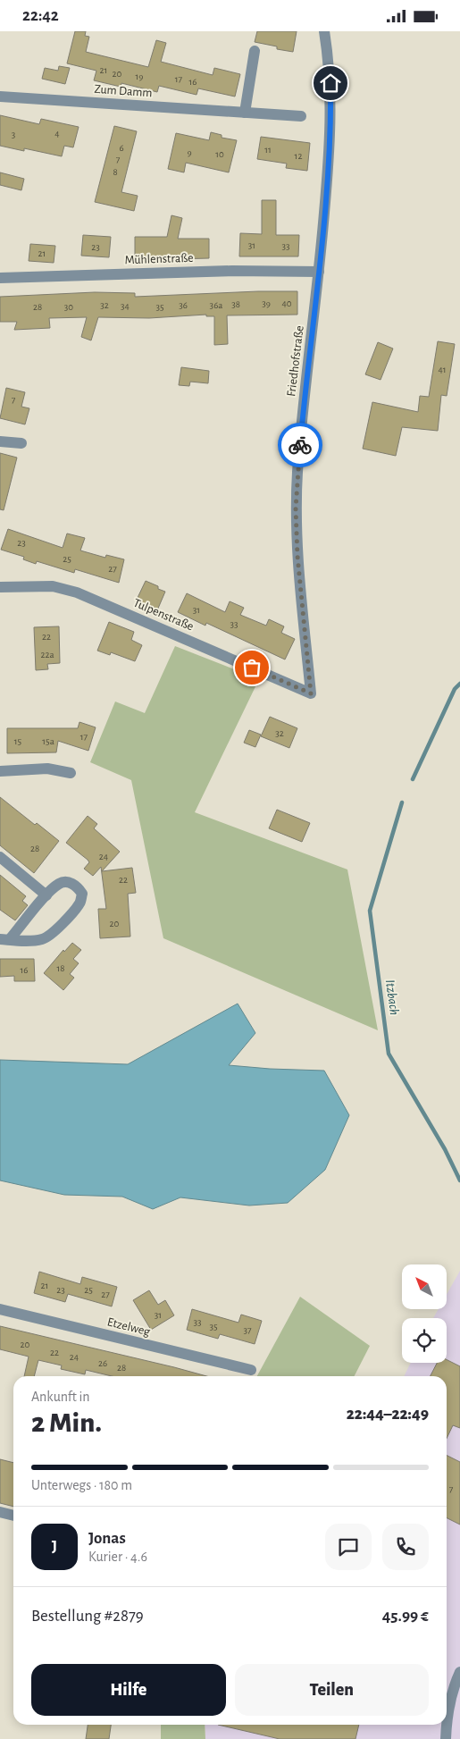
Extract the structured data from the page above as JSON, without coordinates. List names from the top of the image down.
{
  "streets": {
    "street": [
      "Zum Damm",
      "Mühlenstraße",
      "Friedhofstraße",
      "Tulpenstraße",
      "Etzelweg"
    ]
  },
  "crossings": [
    ["Mühlenstraße", "Friedhofstraße"],
    ["Friedhofstraße", "Tulpenstraße"]
  ],
  "water": ["Itzbach"],
  "house_numbers": [
    "21",
    "20",
    "19",
    "17",
    "16",
    "4",
    "3",
    "6",
    "11",
    "9",
    "10",
    "12",
    "7",
    "8",
    "31",
    "33",
    "23",
    "21",
    "39",
    "40",
    "38",
    "32",
    "36",
    "36a",
    "34",
    "28",
    "30",
    "35",
    "41",
    "7",
    "23",
    "25",
    "27",
    "31",
    "33",
    "22",
    "22a",
    "32",
    "17",
    "15",
    "15a",
    "28",
    "24",
    "22",
    "20",
    "18",
    "16",
    "21",
    "23",
    "25",
    "27",
    "31",
    "33",
    "35",
    "37",
    "20",
    "22",
    "24",
    "26",
    "28",
    "7"
  ],
  "north": "top left",
  "page": {
    "status": "22:42",
    "heading": ["2 Min.", "Ankunft in", "22:44–22:49"],
    "panel": [
      "Jonas",
      "Kurier · 4.6",
      "Bestellung #2879",
      "45.99 €"
    ],
    "bar": "Unterwegs · 180 m",
    "round": "J",
    "buttons": ["Hilfe", "Teilen"]
  }
}
